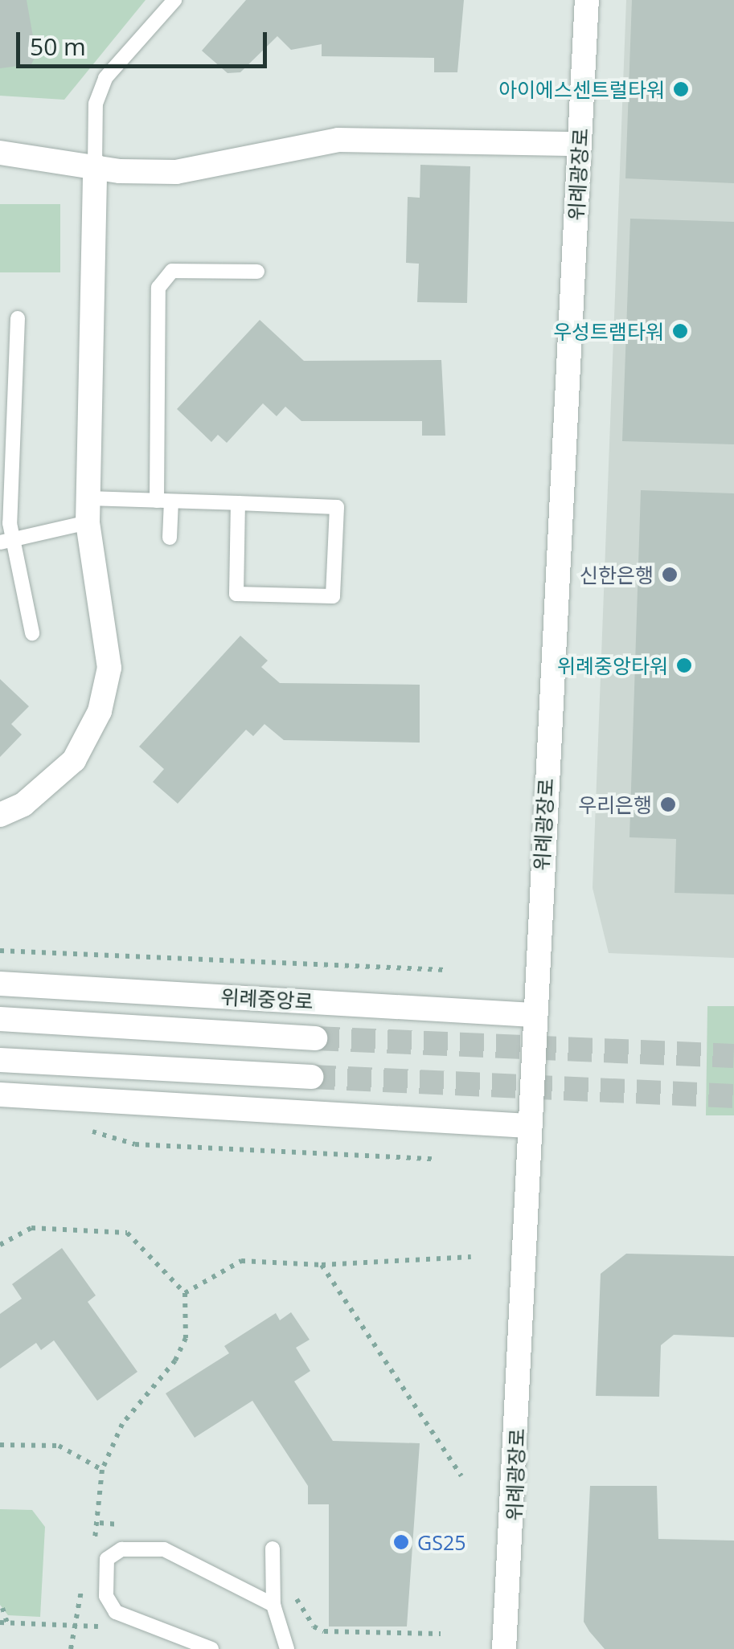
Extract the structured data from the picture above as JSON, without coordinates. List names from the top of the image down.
{
  "streets": {
    "street": ["위례광장로", "위례중앙로"]
  },
  "crossings": [
    ["위례광장로", "위례중앙로"]
  ],
  "places": [
    "아이에스센트럴타워",
    "우성트램타워",
    "신한은행",
    "위례중앙타워",
    "우리은행",
    "GS25"
  ],
  "scale_bar": "50 m"
}
